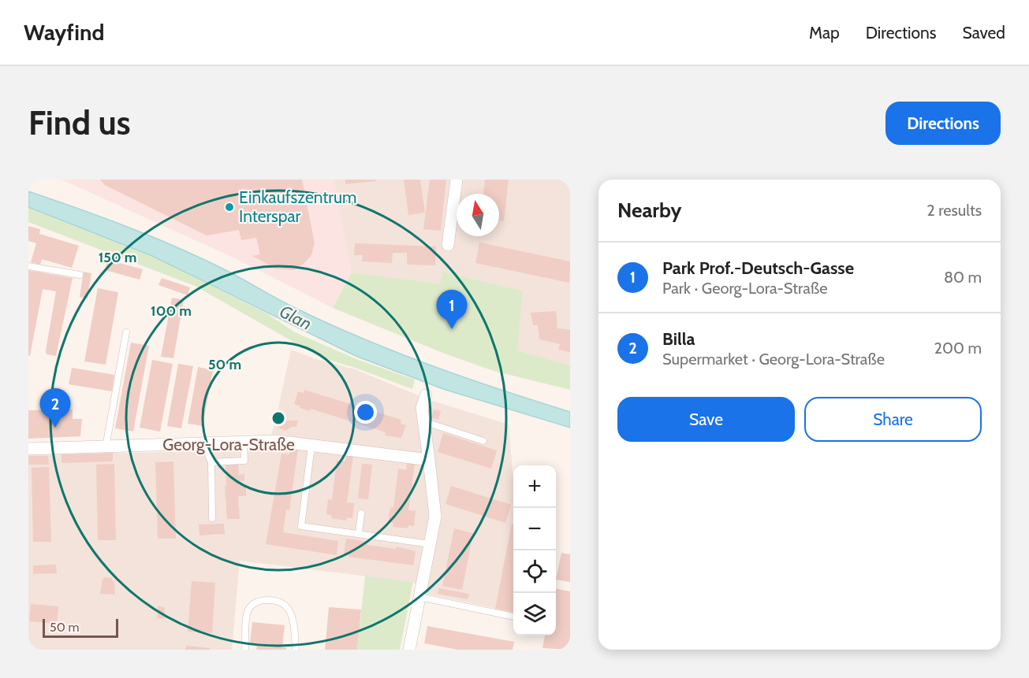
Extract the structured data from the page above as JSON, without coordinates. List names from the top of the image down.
{
  "streets": {
    "street": ["Georg-Lora-Straße"]
  },
  "water": ["Glan"],
  "places": ["Einkaufszentrum Interspar"],
  "scale_bar": "50 m",
  "north": "top",
  "page": {
    "header": "Wayfind",
    "nav": ["Map", "Directions", "Saved"],
    "buttons": [
      "Directions",
      ["Save", "Share"]
    ],
    "title": "Find us",
    "heading": ["Nearby", "2 results"],
    "list": [
      {
        "mark": "1",
        "name": "Park Prof.-Deutsch-Gasse",
        "note": "Park · Georg-Lora-Straße",
        "value": "80 m"
      },
      {
        "mark": "2",
        "name": "Billa",
        "note": "Supermarket · Georg-Lora-Straße",
        "value": "200 m"
      }
    ],
    "pins": ["1", "2"],
    "map_buttons": ["+", "−"],
    "scale": "50 m"
  },
  "rings": ["150 m", "100 m", "50 m"]
}
